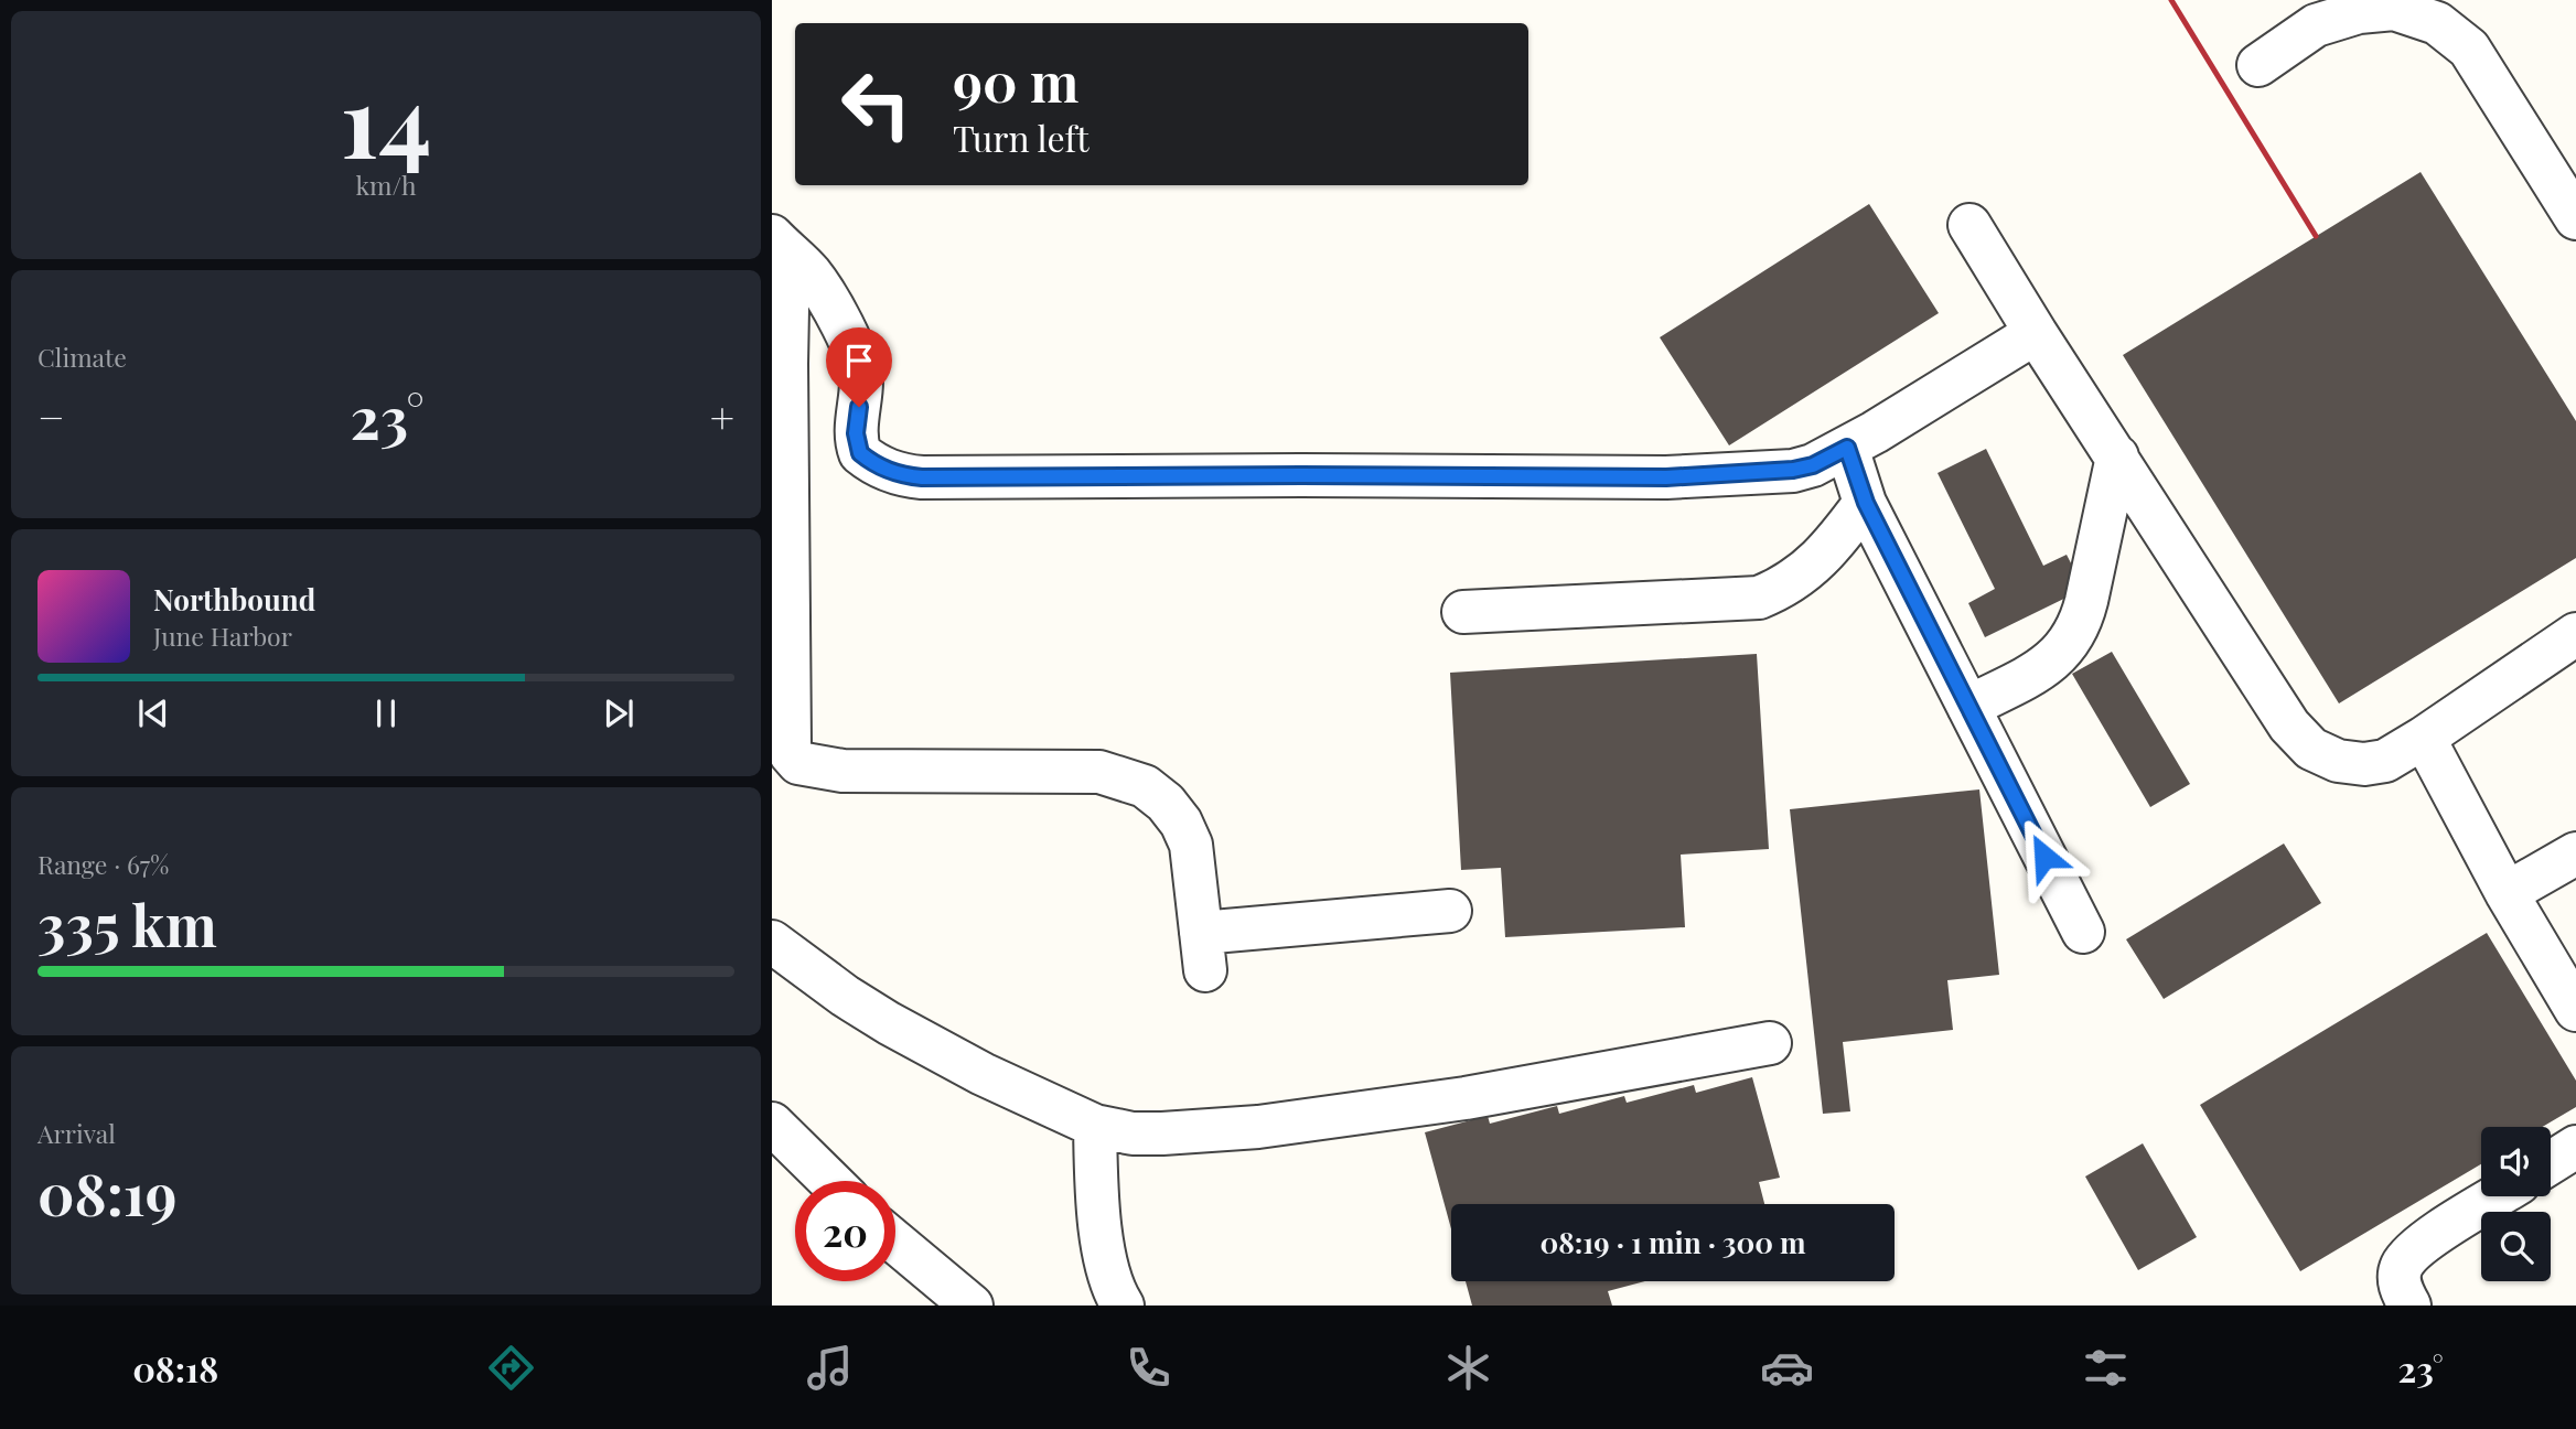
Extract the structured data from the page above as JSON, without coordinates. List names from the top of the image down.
{
  "page": {
    "tile": [
      ["14", "km/h"],
      "Climate",
      ["Range · 67%", "335 km"],
      ["Arrival", "08:19"]
    ],
    "turn": ["90 m", "Turn left"],
    "heat": ["−", "23°", "+"],
    "song": ["Northbound", "June Harbor"],
    "limit": "20",
    "trip": "08:19 · 1 min · 300 m",
    "tabs": ["08:18", "23°"]
  }
}
